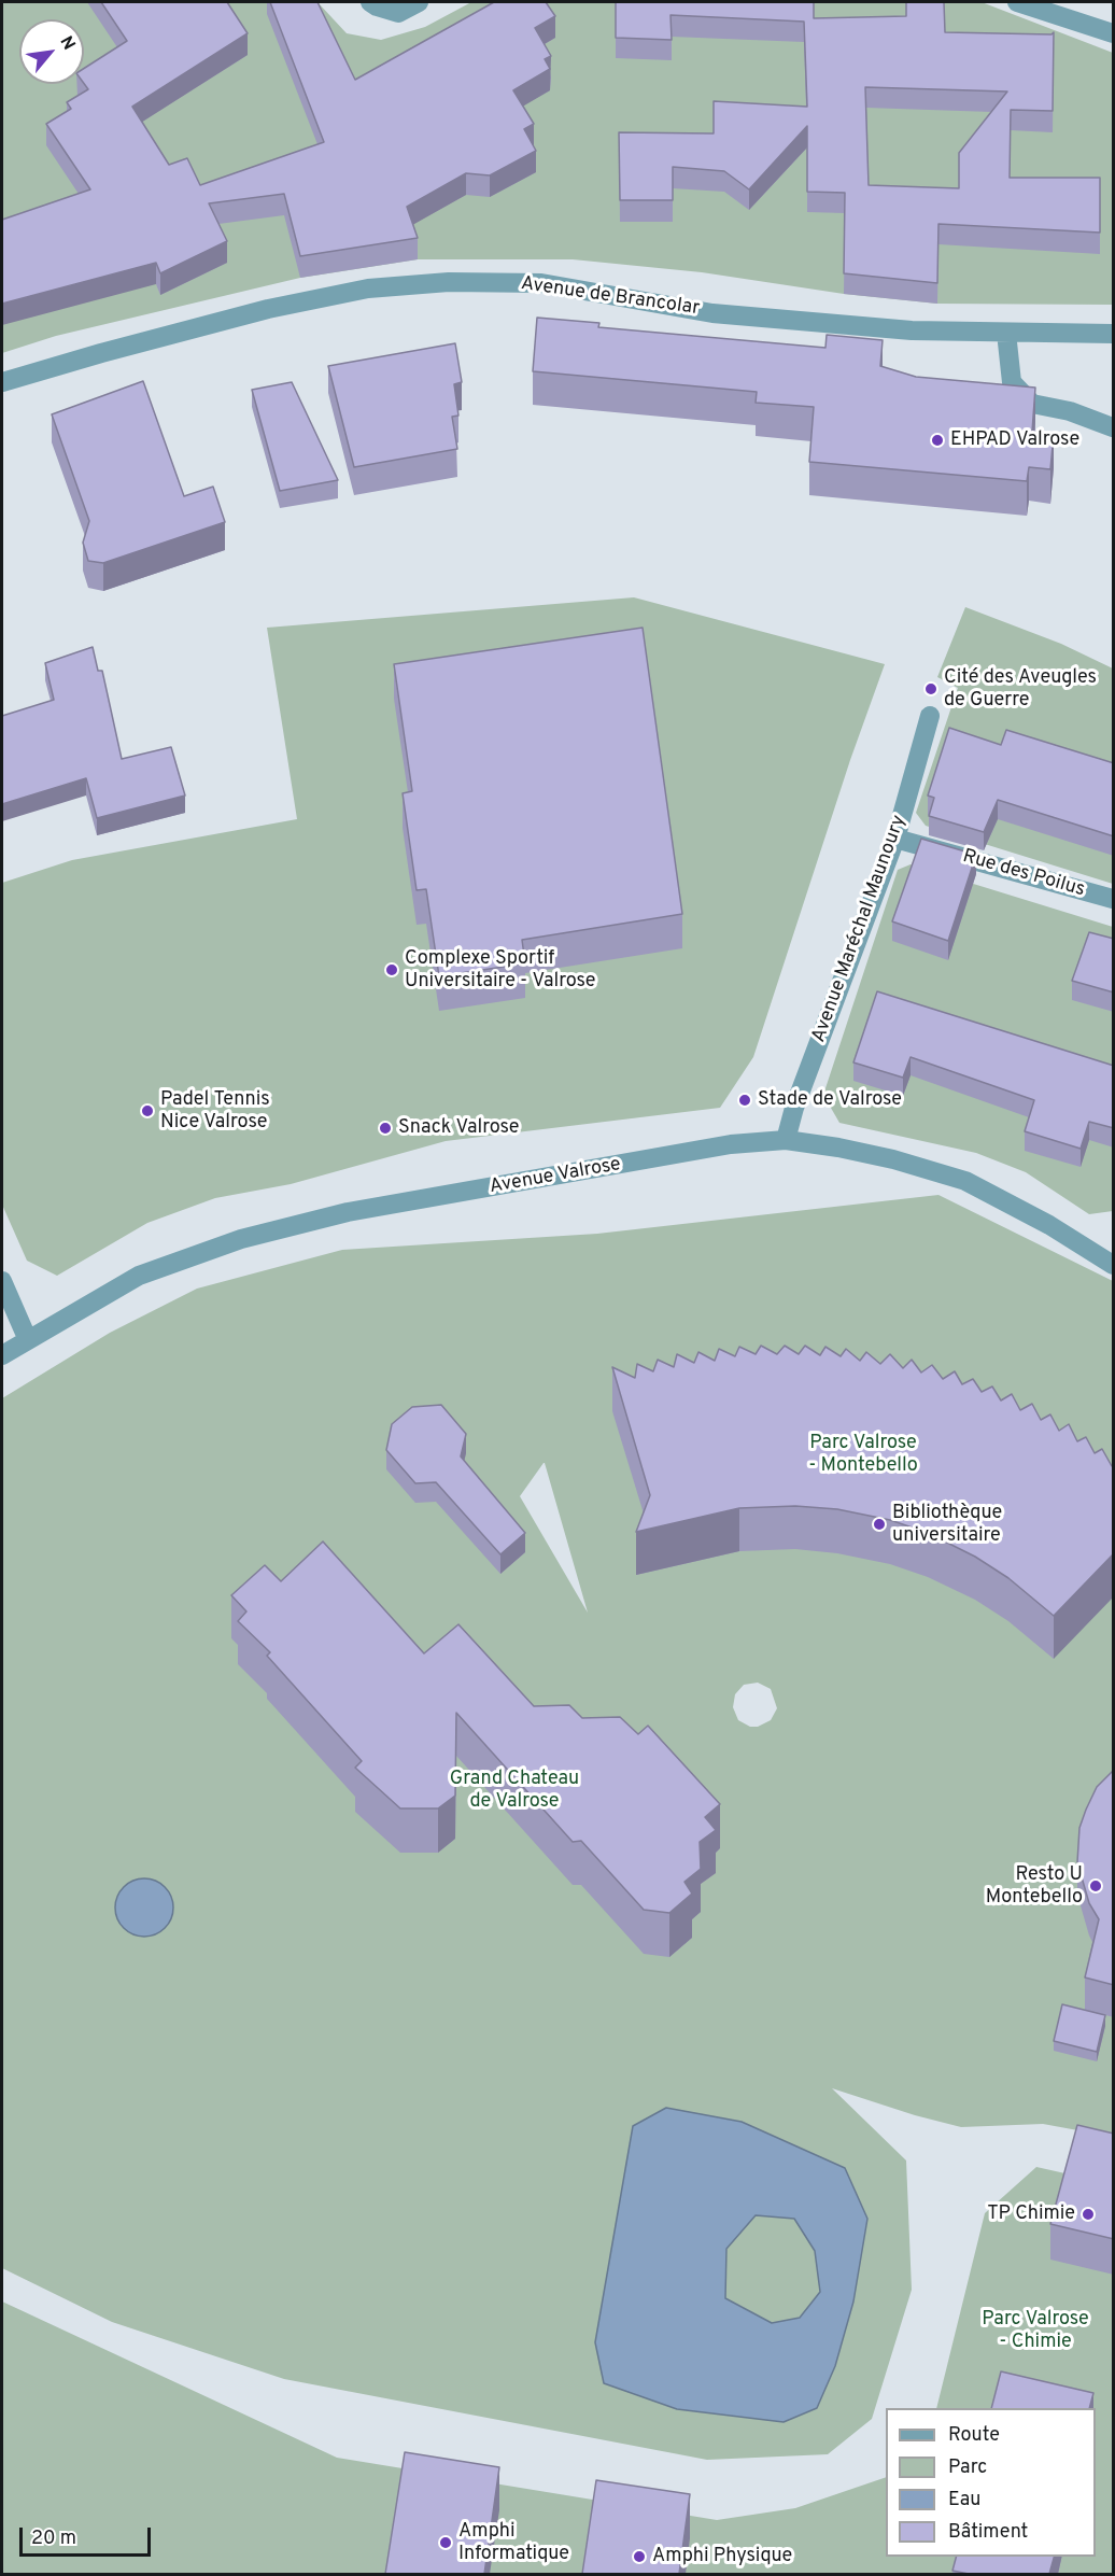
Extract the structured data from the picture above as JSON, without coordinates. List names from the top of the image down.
{
  "streets": {
    "street": [
      "Avenue de Brancolar",
      "Rue des Poilus",
      "Avenue Maréchal Maunoury",
      "Avenue Valrose"
    ]
  },
  "crossings": [
    ["Rue des Poilus", "Avenue Maréchal Maunoury"],
    ["Avenue Maréchal Maunoury", "Avenue Valrose"]
  ],
  "parks": ["Parc Valrose - Montebello", "Grand Chateau de Valrose", "Parc Valrose - Chimie"],
  "places": [
    "EHPAD Valrose",
    "Cité des Aveugles de Guerre",
    "Complexe Sportif Universitaire - Valrose",
    "Stade de Valrose",
    "Padel Tennis Nice Valrose",
    "Snack Valrose",
    "Bibliothèque universitaire",
    "Resto U Montebello",
    "TP Chimie",
    "Amphi Informatique",
    "Amphi Physique"
  ],
  "legend": [
    "Route",
    "Parc",
    "Eau",
    "Bâtiment"
  ],
  "scale_bar": "20 m",
  "north": "top right"
}
